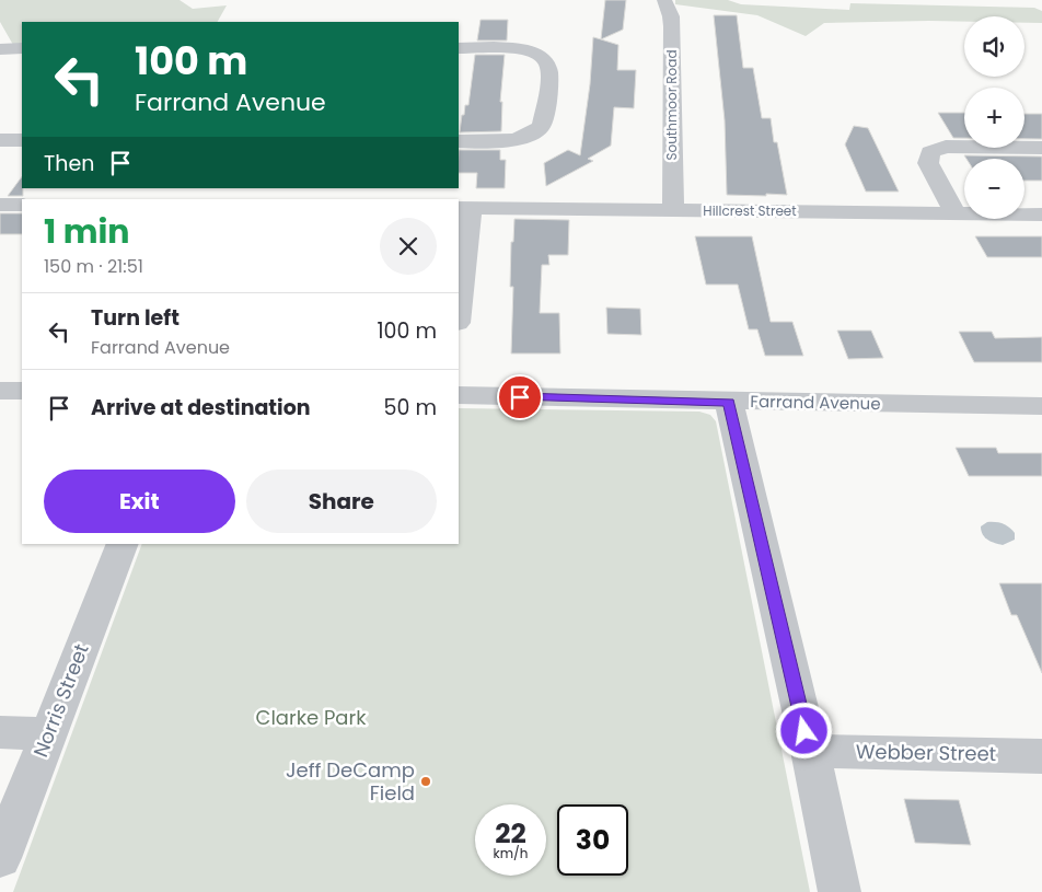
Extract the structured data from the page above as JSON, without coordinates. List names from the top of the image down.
{
  "streets": {
    "street": [
      "Southmoor Road",
      "Hillcrest Street",
      "Farrand Avenue",
      "Norris Street",
      "Webber Street"
    ]
  },
  "crossings": [
    ["Southmoor Road", "Hillcrest Street"]
  ],
  "parks": ["Clarke Park"],
  "places": ["Jeff DeCamp Field"],
  "page": {
    "map_buttons": ["+", "−"],
    "turn": ["100 m", "Farrand Avenue"],
    "then": "Then",
    "heading": ["1 min", "150 m · 21:51"],
    "list": [
      {
        "name": "Turn left",
        "note": "Farrand Avenue",
        "value": "100 m"
      },
      {
        "name": "Arrive at destination",
        "value": "50 m"
      }
    ],
    "buttons": ["Exit", "Share"],
    "speed": "22 km/h",
    "limit": "30"
  }
}
